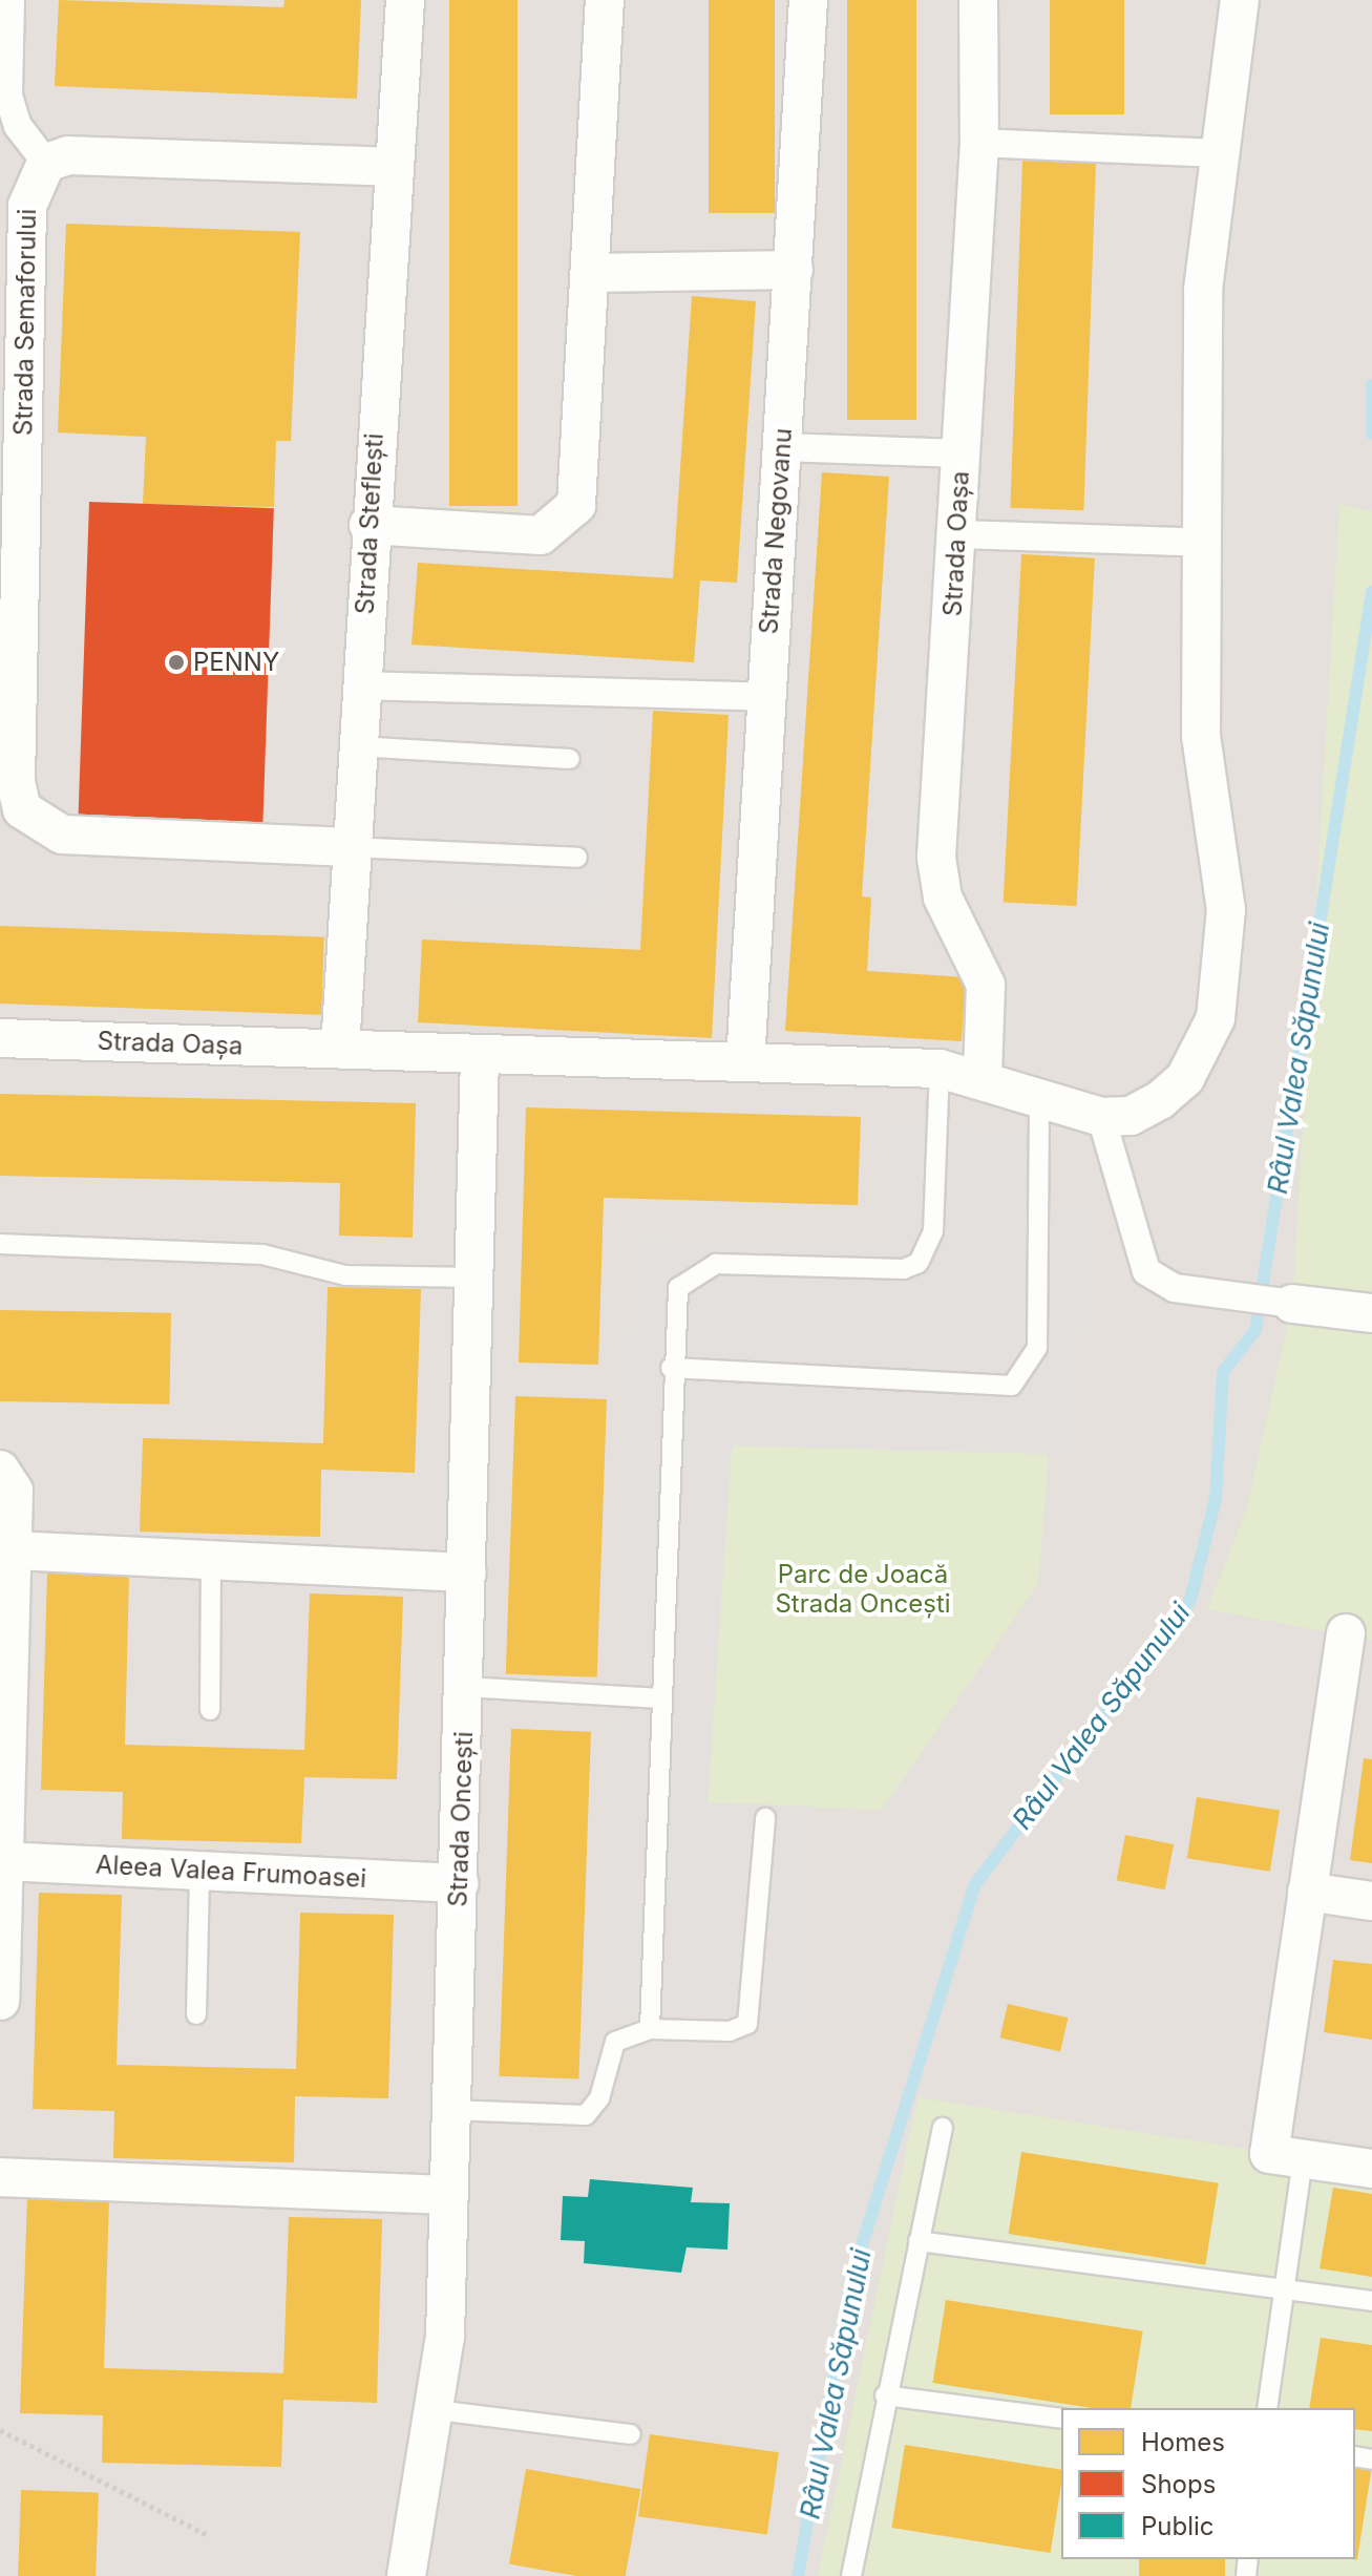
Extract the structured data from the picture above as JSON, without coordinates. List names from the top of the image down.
{
  "streets": {
    "street": [
      "Strada Semaforului",
      "Strada Steflești",
      "Strada Negovanu",
      "Strada Oașa",
      "Strada Oncești",
      "Aleea Valea Frumoasei"
    ]
  },
  "crossings": [
    ["Strada Semaforului", "Strada Steflești"],
    ["Strada Steflești", "Strada Oașa"],
    ["Strada Negovanu", "Strada Oașa"],
    ["Strada Oașa", "Strada Oncești"],
    ["Strada Oncești", "Aleea Valea Frumoasei"]
  ],
  "water": ["Râul Valea Săpunului"],
  "parks": ["Parc de Joacă Strada Oncești"],
  "places": ["PENNY"],
  "legend": ["Homes", "Shops", "Public"]
}
